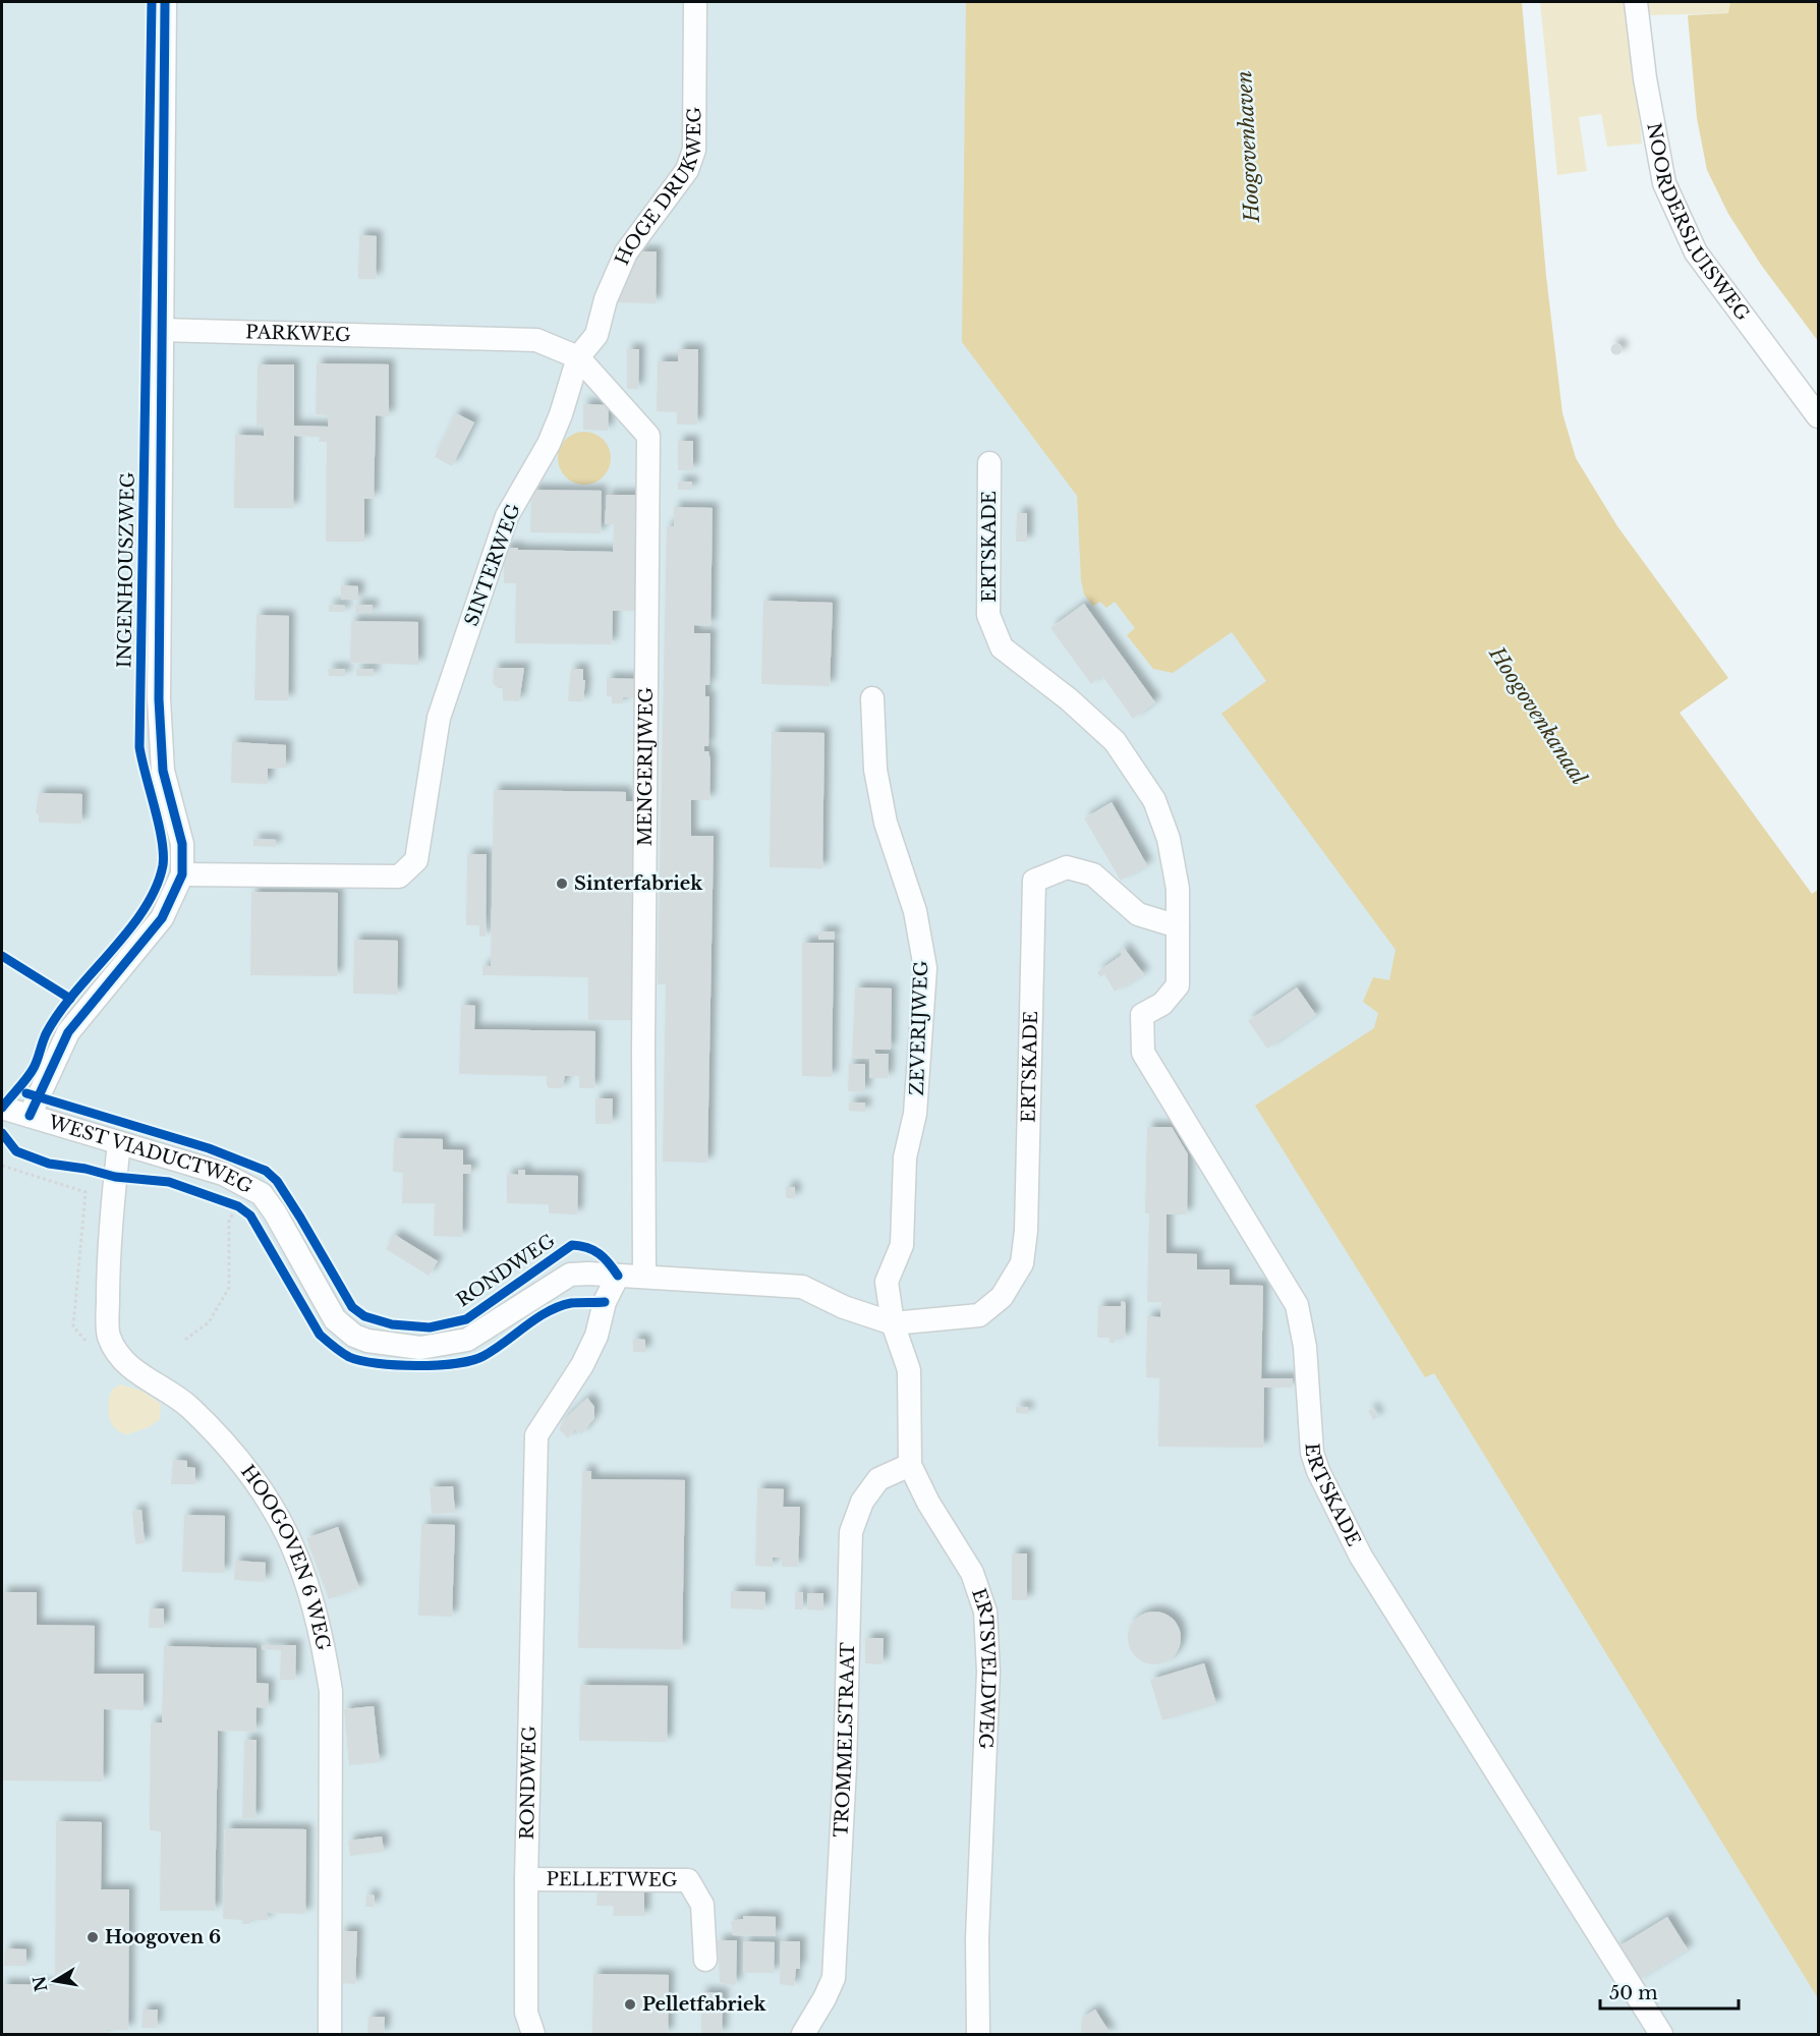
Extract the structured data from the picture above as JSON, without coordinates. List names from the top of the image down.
{
  "streets": {
    "street": [
      "HOGE DRUKWEG",
      "NOORDERSLUISWEG",
      "PARKWEG",
      "ERTSKADE",
      "SINTERWEG",
      "INGENHOUSZWEG",
      "MENGERIJWEG",
      "ZEVERIJWEG",
      "WEST VIADUCTWEG",
      "RONDWEG",
      "HOOGOVEN 6 WEG",
      "ERTSVELDWEG",
      "TROMMELSTRAAT",
      "PELLETWEG"
    ]
  },
  "crossings": [
    ["HOGE DRUKWEG", "PARKWEG"],
    ["HOGE DRUKWEG", "SINTERWEG"],
    ["HOGE DRUKWEG", "MENGERIJWEG"],
    ["PARKWEG", "SINTERWEG"],
    ["PARKWEG", "INGENHOUSZWEG"],
    ["PARKWEG", "MENGERIJWEG"],
    ["ERTSKADE", "ZEVERIJWEG"],
    ["ERTSKADE", "RONDWEG"],
    ["ERTSKADE", "ERTSVELDWEG"],
    ["SINTERWEG", "INGENHOUSZWEG"],
    ["SINTERWEG", "MENGERIJWEG"],
    ["INGENHOUSZWEG", "WEST VIADUCTWEG"],
    ["MENGERIJWEG", "RONDWEG"],
    ["ZEVERIJWEG", "RONDWEG"],
    ["ZEVERIJWEG", "ERTSVELDWEG"],
    ["WEST VIADUCTWEG", "RONDWEG"],
    ["WEST VIADUCTWEG", "HOOGOVEN 6 WEG"],
    ["RONDWEG", "ERTSVELDWEG"],
    ["RONDWEG", "PELLETWEG"],
    ["ERTSVELDWEG", "TROMMELSTRAAT"]
  ],
  "water": ["Hoogovenhaven", "Hoogovenkanaal"],
  "places": ["Sinterfabriek", "Hoogoven 6", "Pelletfabriek"],
  "scale_bar": "50 m",
  "north": "left"
}
